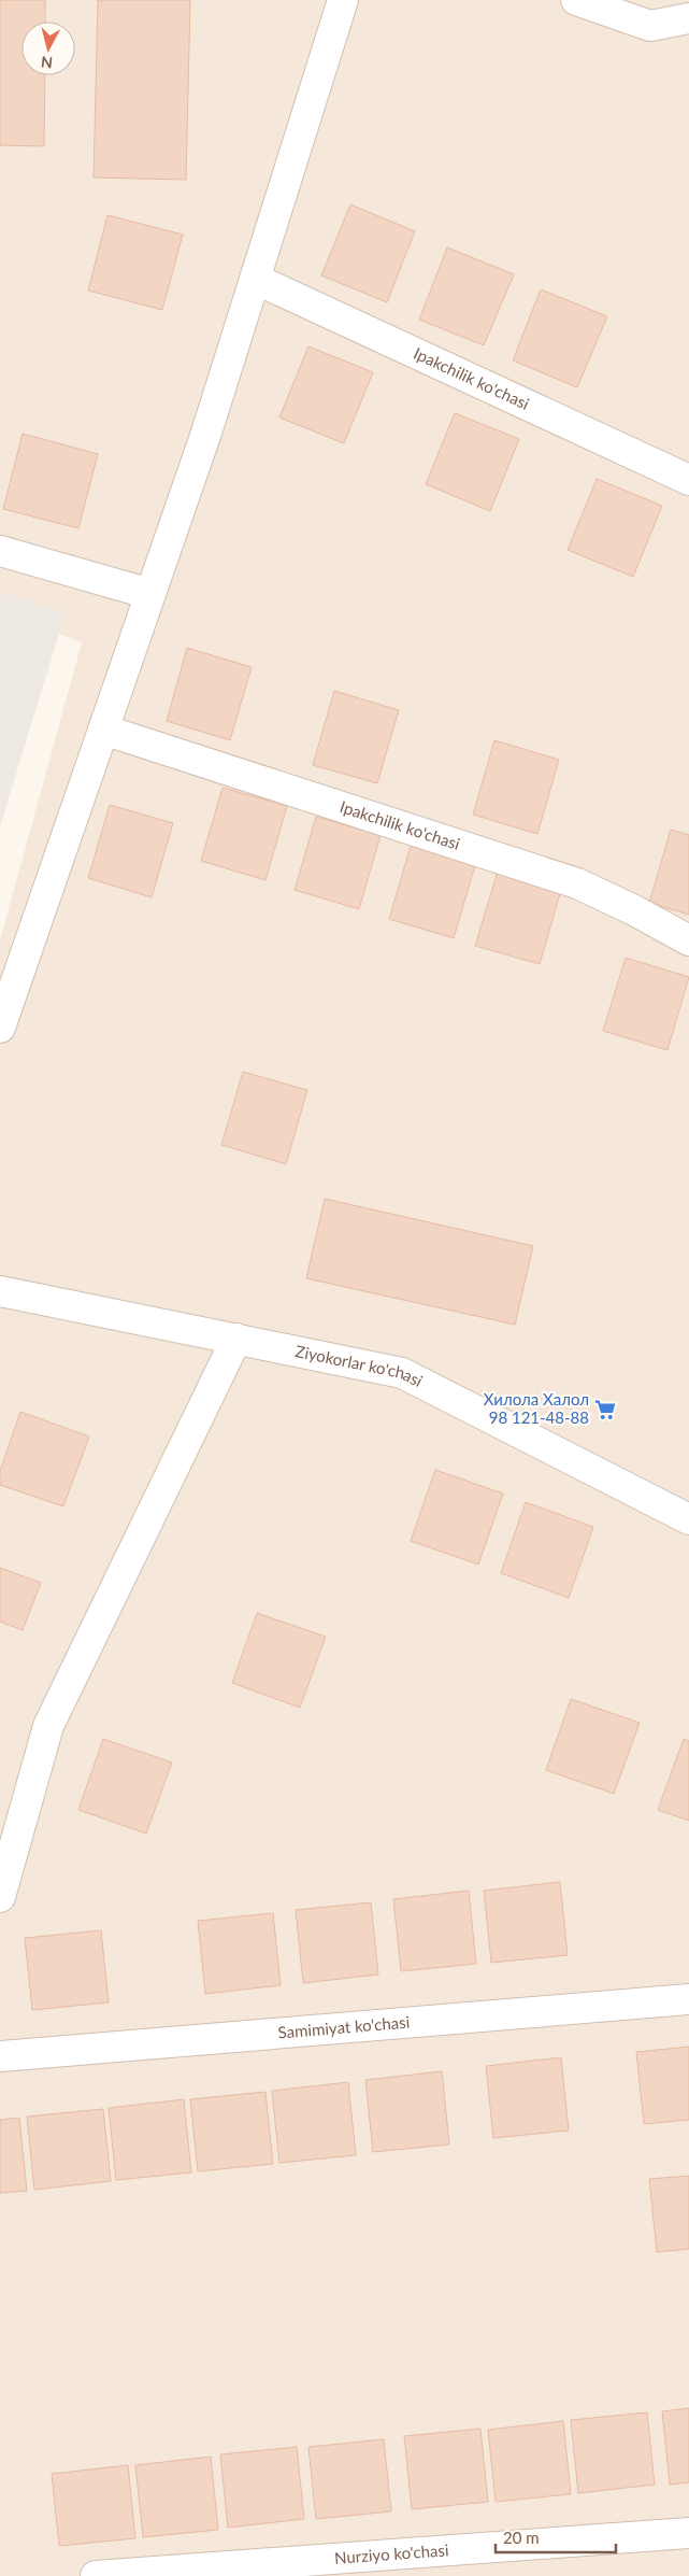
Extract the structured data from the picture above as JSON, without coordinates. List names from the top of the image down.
{
  "streets": {
    "street": [
      "Ipakchilik ko'chasi",
      "Ziyokorlar ko'chasi",
      "Samimiyat ko'chasi",
      "Nurziyo ko'chasi"
    ]
  },
  "places": {
    "supermarket": ["Хилола Халол 98 121-48-88"]
  },
  "scale_bar": "20 m",
  "north": "bottom"
}
